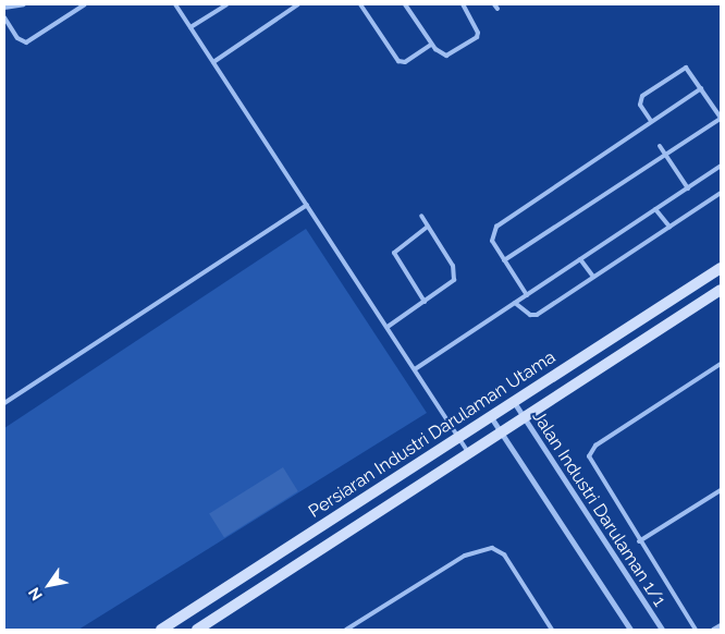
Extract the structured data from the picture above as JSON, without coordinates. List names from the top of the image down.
{
  "streets": {
    "street": ["Persiaran Industri Darulaman Utama", "Jalan Industri Darulaman 1/1"]
  },
  "crossings": [
    ["Persiaran Industri Darulaman Utama", "Jalan Industri Darulaman 1/1"]
  ],
  "north": "bottom left"
}
